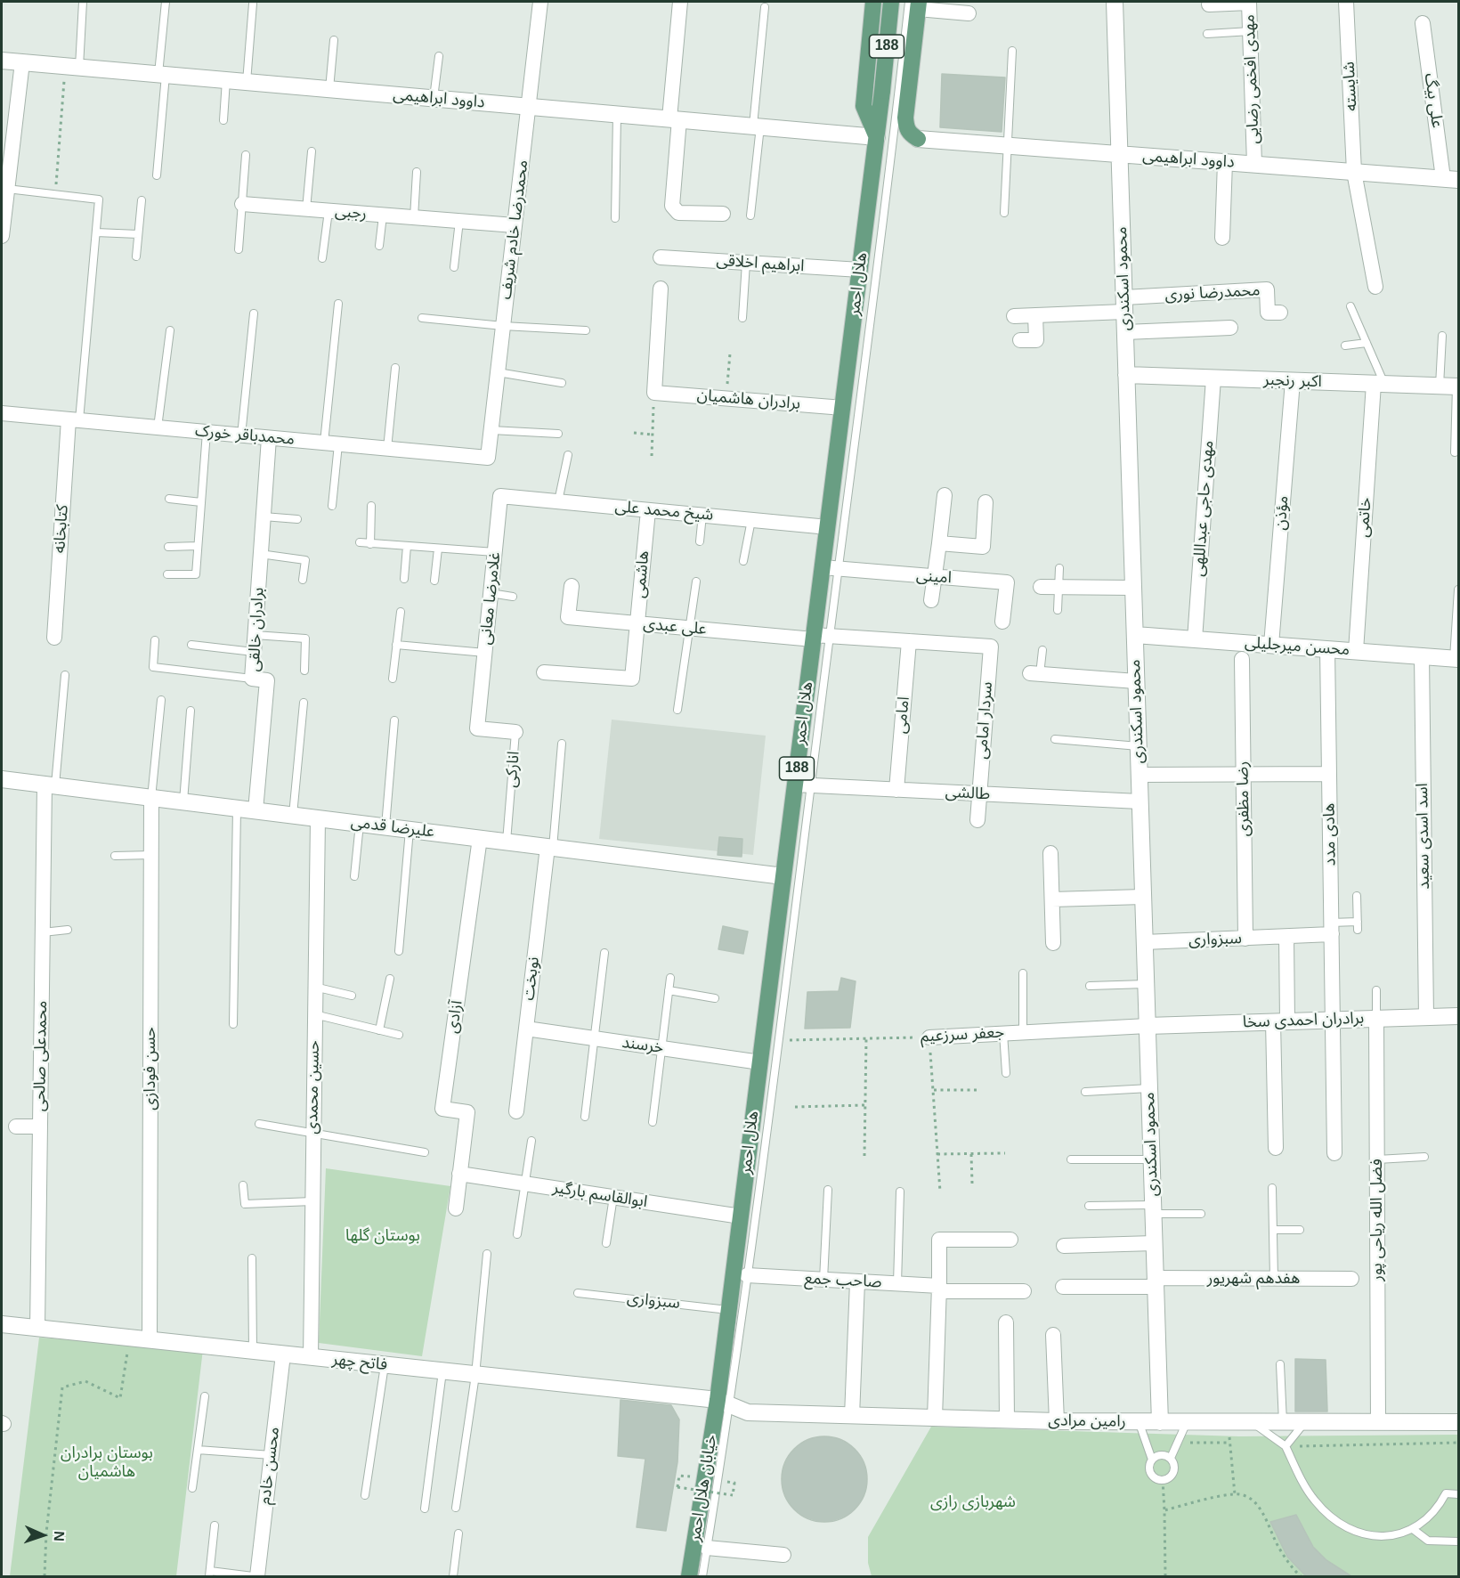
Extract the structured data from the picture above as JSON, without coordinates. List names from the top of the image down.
{
  "streets": {
    "main road": ["188", "هلال احمر", "خیابان هلال احمر"],
    "street": [
      "مهدی افخمی رضایی",
      "شایسته",
      "داوود ابراهیمی",
      "علی بیگ",
      "رجبی",
      "محمدرضا خادم شریف",
      "ابراهیم اخلاقی",
      "محمود اسکندری",
      "محمدرضا نوری",
      "اکبر رنجبر",
      "برادران هاشمیان",
      "محمدباقر خورک",
      "مهدی حاجی عبداللهی",
      "شیخ محمد علی",
      "مؤذن",
      "خاتمی",
      "کتابخانه",
      "هاشمی",
      "امینی",
      "غلامرضا معانی",
      "علی عبدی",
      "برادران خالقی",
      "محسن میرجلیلی",
      "امامی",
      "سردار امامی",
      "انارکی",
      "طالشی",
      "رضا مظفری",
      "علیرضا قدمی",
      "هادی مدد",
      "اسد اسدی سعید",
      "سبزواری",
      "نوبخت",
      "آزادی",
      "برادران احمدی سخا",
      "جعفر سرزعیم",
      "خرسند",
      "محمدعلی صالحی",
      "حسن فودازی",
      "حسین محمدی",
      "ابوالقاسم بارگیر",
      "فضل الله ریاحی پور",
      "هفدهم شهریور",
      "صاحب جمع",
      "فاتح چهر",
      "رامین مرادی",
      "محسن خادم"
    ]
  },
  "crossings": [
    ["مهدی افخمی رضایی", "داوود ابراهیمی"],
    ["شایسته", "داوود ابراهیمی"],
    ["داوود ابراهیمی", "علی بیگ"],
    ["داوود ابراهیمی", "محمدرضا خادم شریف"],
    ["داوود ابراهیمی", "محمود اسکندری"],
    ["داوود ابراهیمی", "هلال احمر"],
    ["رجبی", "محمدرضا خادم شریف"],
    ["محمدرضا خادم شریف", "محمدباقر خورک"],
    ["ابراهیم اخلاقی", "هلال احمر"],
    ["محمود اسکندری", "محمدرضا نوری"],
    ["محمود اسکندری", "اکبر رنجبر"],
    ["محمود اسکندری", "محسن میرجلیلی"],
    ["محمود اسکندری", "طالشی"],
    ["محمود اسکندری", "سبزواری"],
    ["محمود اسکندری", "برادران احمدی سخا"],
    ["محمود اسکندری", "جعفر سرزعیم"],
    ["محمود اسکندری", "هفدهم شهریور"],
    ["محمود اسکندری", "رامین مرادی"],
    ["هلال احمر", "برادران هاشمیان"],
    ["هلال احمر", "شیخ محمد علی"],
    ["هلال احمر", "امینی"],
    ["هلال احمر", "علی عبدی"],
    ["هلال احمر", "طالشی"],
    ["هلال احمر", "علیرضا قدمی"],
    ["هلال احمر", "سبزواری"],
    ["هلال احمر", "خرسند"],
    ["هلال احمر", "ابوالقاسم بارگیر"],
    ["هلال احمر", "فاتح چهر"],
    ["هلال احمر", "رامین مرادی"],
    ["هلال احمر", "خیابان هلال احمر"],
    ["اکبر رنجبر", "مهدی حاجی عبداللهی"],
    ["اکبر رنجبر", "مؤذن"],
    ["اکبر رنجبر", "خاتمی"],
    ["محمدباقر خورک", "کتابخانه"],
    ["محمدباقر خورک", "برادران خالقی"],
    ["مهدی حاجی عبداللهی", "محسن میرجلیلی"],
    ["شیخ محمد علی", "هاشمی"],
    ["شیخ محمد علی", "غلامرضا معانی"],
    ["مؤذن", "محسن میرجلیلی"],
    ["خاتمی", "محسن میرجلیلی"],
    ["هاشمی", "علی عبدی"],
    ["غلامرضا معانی", "انارکی"],
    ["برادران خالقی", "علیرضا قدمی"],
    ["محسن میرجلیلی", "هادی مدد"],
    ["محسن میرجلیلی", "اسد اسدی سعید"],
    ["امامی", "سردار امامی"],
    ["امامی", "طالشی"],
    ["سردار امامی", "طالشی"],
    ["انارکی", "علیرضا قدمی"],
    ["رضا مظفری", "سبزواری"],
    ["علیرضا قدمی", "نوبخت"],
    ["علیرضا قدمی", "آزادی"],
    ["علیرضا قدمی", "محمدعلی صالحی"],
    ["علیرضا قدمی", "حسن فودازی"],
    ["علیرضا قدمی", "حسین محمدی"],
    ["هادی مدد", "سبزواری"],
    ["هادی مدد", "برادران احمدی سخا"],
    ["اسد اسدی سعید", "برادران احمدی سخا"],
    ["نوبخت", "خرسند"],
    ["آزادی", "ابوالقاسم بارگیر"],
    ["برادران احمدی سخا", "جعفر سرزعیم"],
    ["برادران احمدی سخا", "فضل الله ریاحی پور"],
    ["محمدعلی صالحی", "فاتح چهر"],
    ["حسن فودازی", "فاتح چهر"],
    ["حسین محمدی", "فاتح چهر"],
    ["فضل الله ریاحی پور", "رامین مرادی"],
    ["فاتح چهر", "رامین مرادی"],
    ["فاتح چهر", "محسن خادم"],
    ["فاتح چهر", "خیابان هلال احمر"],
    ["رامین مرادی", "خیابان هلال احمر"]
  ],
  "parks": ["بوستان گلها", "بوستان برادران هاشمیان", "شهربازی رازی"],
  "north": "right"
}
